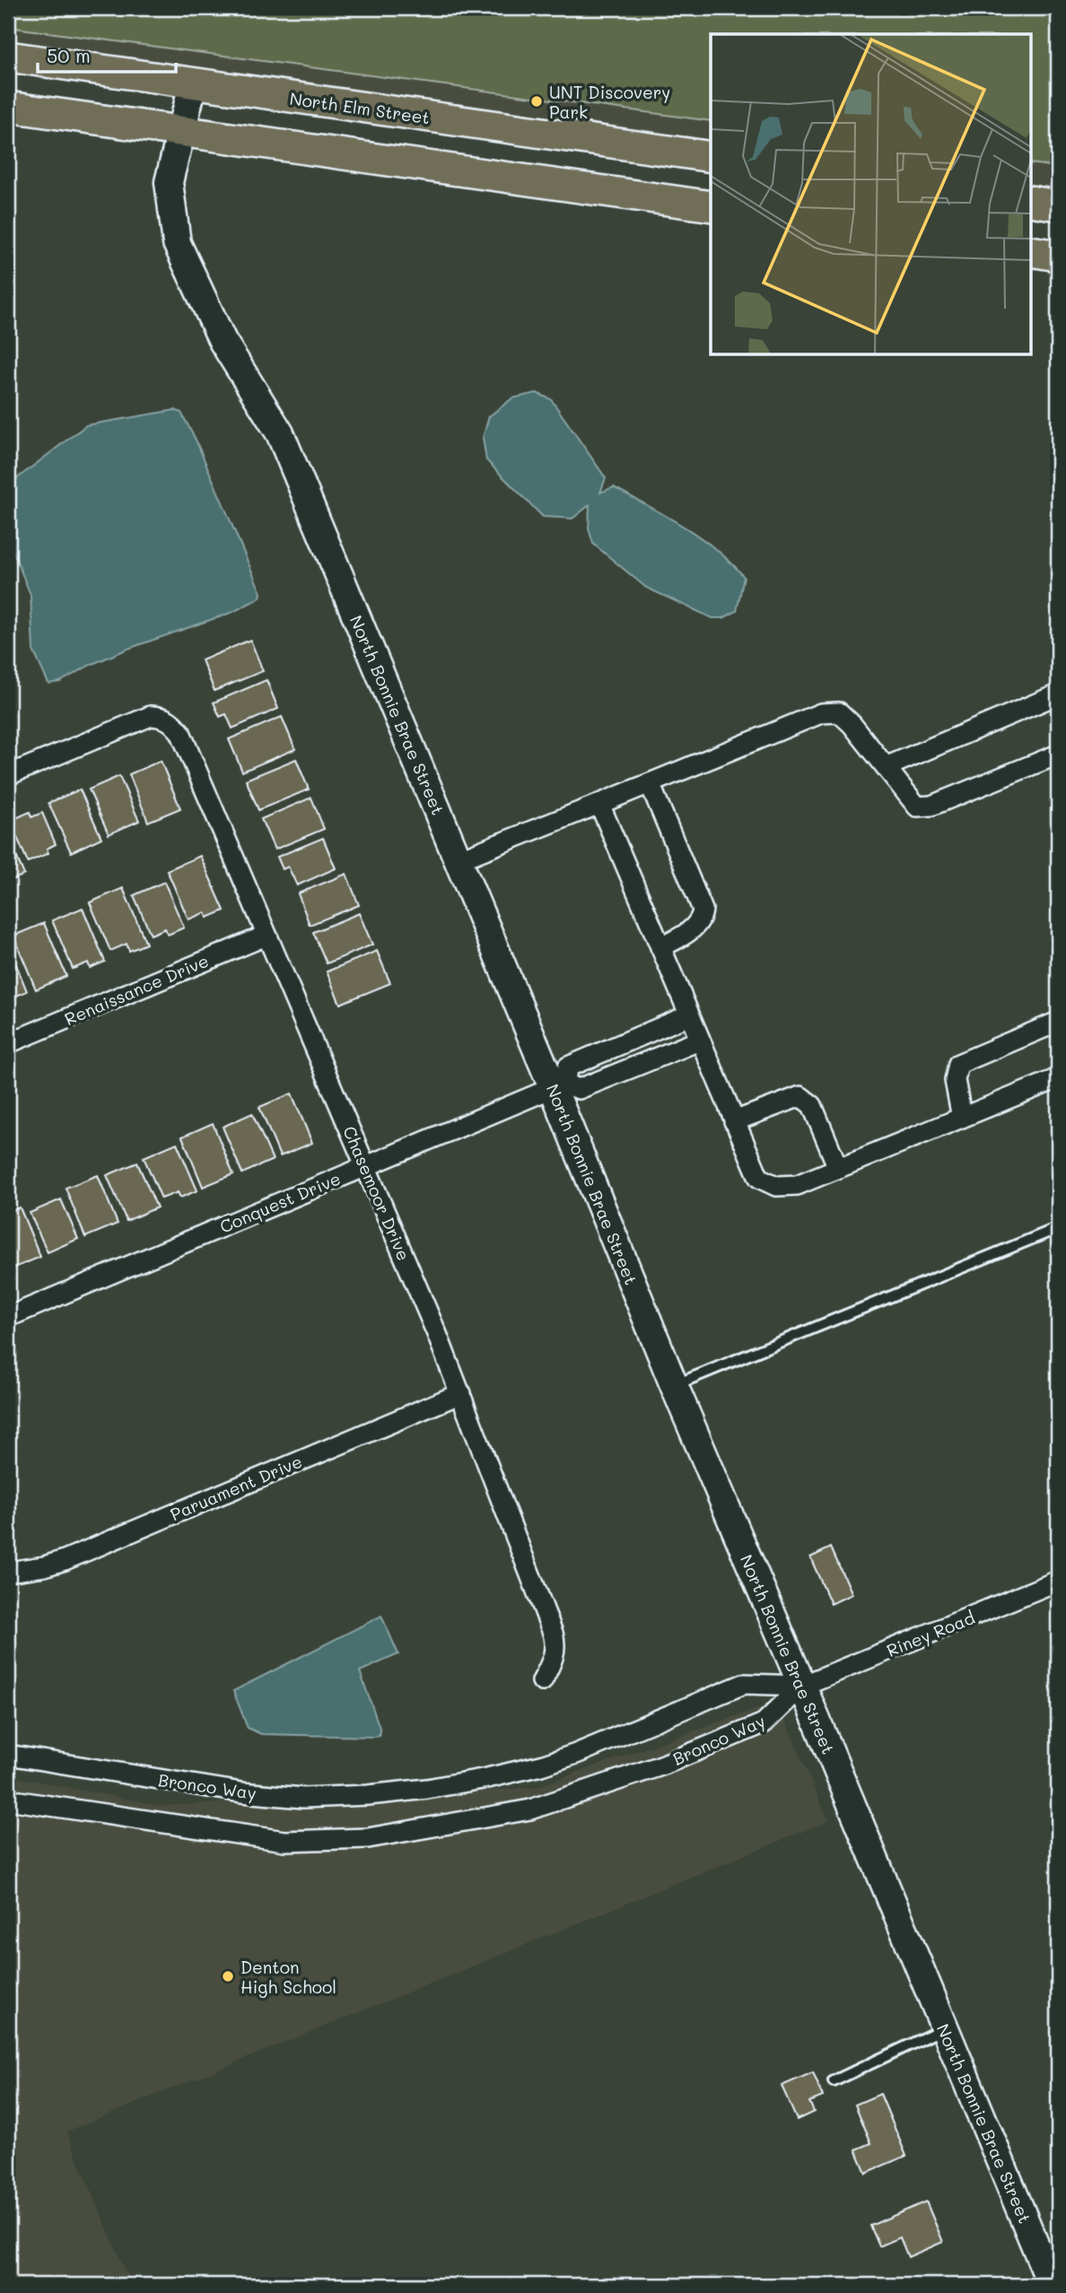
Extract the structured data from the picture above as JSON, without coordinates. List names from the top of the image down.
{
  "streets": {
    "main road": ["North Elm Street", "North Bonnie Brae Street"],
    "street": [
      "Renaissance Drive",
      "Chasemoor Drive",
      "Conquest Drive",
      "Paruament Drive",
      "Riney Road",
      "Bronco Way"
    ]
  },
  "crossings": [
    ["North Elm Street", "North Bonnie Brae Street"],
    ["North Bonnie Brae Street", "Conquest Drive"],
    ["North Bonnie Brae Street", "Riney Road"],
    ["North Bonnie Brae Street", "Bronco Way"],
    ["Renaissance Drive", "Chasemoor Drive"],
    ["Chasemoor Drive", "Conquest Drive"],
    ["Chasemoor Drive", "Paruament Drive"],
    ["Riney Road", "Bronco Way"]
  ],
  "places": ["UNT Discovery Park", "Denton High School"],
  "scale_bar": "50 m"
}
